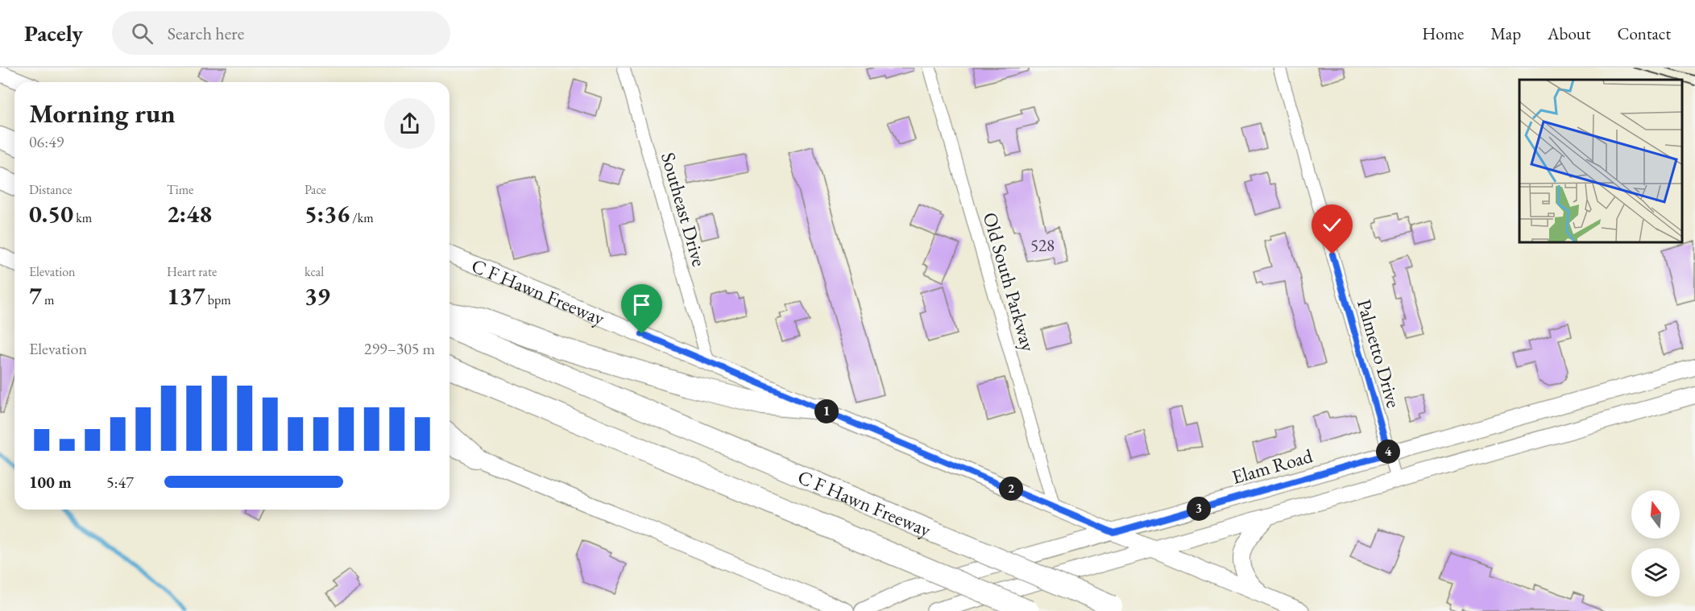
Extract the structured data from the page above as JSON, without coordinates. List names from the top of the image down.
{
  "streets": {
    "highway": ["C F Hawn Freeway"],
    "main road": ["Elam Road"],
    "street": ["Southeast Drive", "Old South Parkway", "Palmetto Drive"]
  },
  "crossings": [
    ["Southeast Drive", "C F Hawn Freeway"],
    ["Old South Parkway", "C F Hawn Freeway"],
    ["C F Hawn Freeway", "Elam Road"],
    ["Palmetto Drive", "Elam Road"]
  ],
  "house_numbers": ["528"],
  "north": "top",
  "page": {
    "header": "Pacely",
    "search": "Search here",
    "nav": [
      "Home",
      "Map",
      "About",
      "Contact"
    ],
    "heading": ["Morning run", "06:49"],
    "stats": [
      ["Distance", "0.50 km"],
      ["Time", "2:48"],
      ["Pace", "5:36 /km"],
      ["Elevation", "7 m"],
      ["Heart rate", "137 bpm"],
      ["kcal", "39"]
    ],
    "chart": ["Elevation", "299–305 m"],
    "pins": [
      "1",
      "4",
      "2",
      "3"
    ],
    "list": [
      {
        "name": "100 m",
        "note": "5:47"
      }
    ]
  }
}
